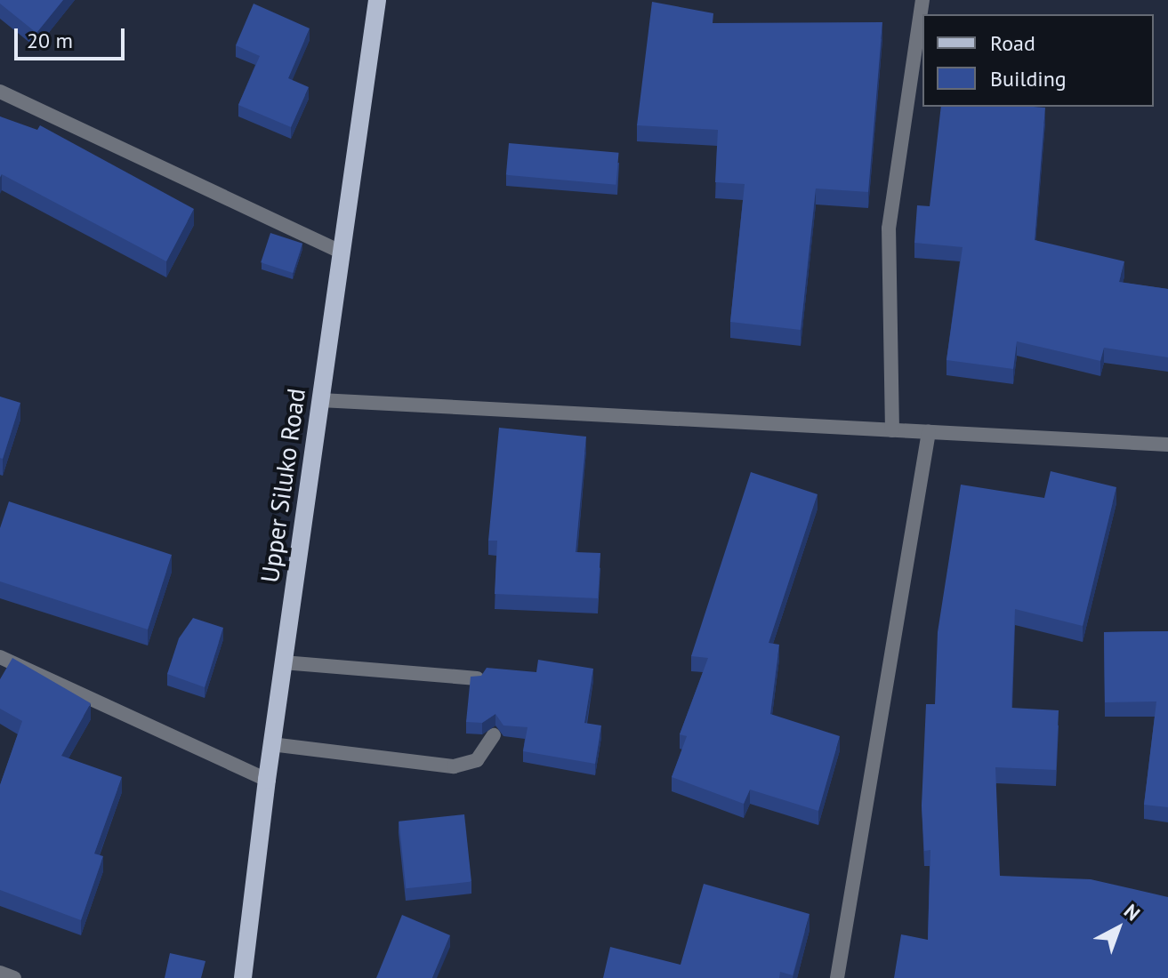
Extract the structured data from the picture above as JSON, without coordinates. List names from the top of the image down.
{
  "streets": {
    "main road": ["Upper Siluko Road"]
  },
  "legend": ["Road", "Building"],
  "scale_bar": "20 m",
  "north": "top right"
}
